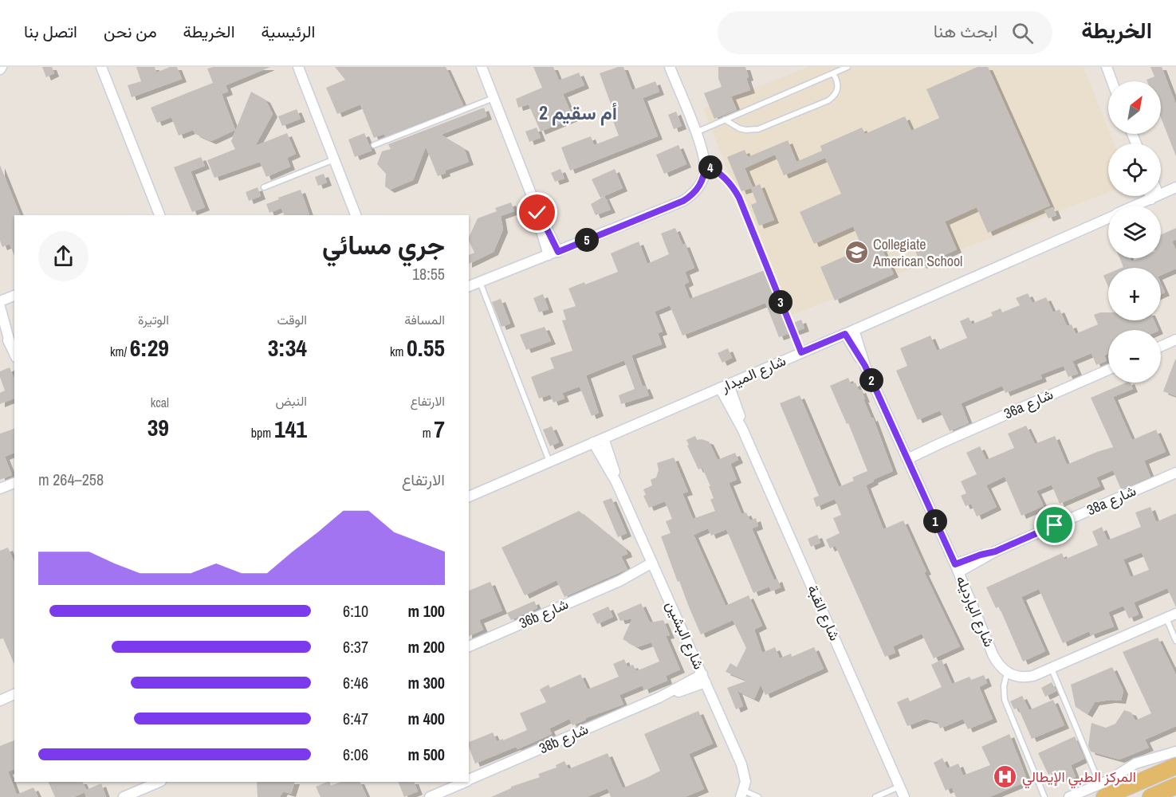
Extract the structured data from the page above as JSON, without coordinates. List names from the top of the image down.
{
  "streets": {
    "street": [
      "شارع الميدار",
      "36a شارع",
      "38a شارع",
      "شارع اليارديله",
      "شارع القبة",
      "36b شارع",
      "شارع البشين",
      "38b شارع"
    ]
  },
  "crossings": [
    ["شارع الميدار", "شارع اليارديله"],
    ["شارع الميدار", "شارع القبة"],
    ["شارع الميدار", "شارع البشين"],
    ["36a شارع", "شارع اليارديله"],
    ["38a شارع", "شارع اليارديله"],
    ["36b شارع", "شارع البشين"],
    ["شارع البشين", "38b شارع"]
  ],
  "districts": ["أم سقيم 2"],
  "places": {
    "school or university": ["Collegiate American School"],
    "hospital": ["المركز الطبي الإيطالي"]
  },
  "north": "top right",
  "page": {
    "header": "الخريطة",
    "search": "ابحث هنا",
    "nav": [
      "الرئيسية",
      "الخريطة",
      "من نحن",
      "اتصل بنا"
    ],
    "map_buttons": ["+", "−"],
    "pins": [
      "4",
      "5",
      "3",
      "2",
      "1"
    ],
    "heading": ["جري مسائي", "18:55"],
    "stats": [
      ["المسافة", "0.55 km"],
      ["الوقت", "3:34"],
      ["الوتيرة", "6:29 /km"],
      ["الارتفاع", "7 m"],
      ["النبض", "141 bpm"],
      ["kcal", "39"]
    ],
    "chart": ["الارتفاع", "258–264 m"],
    "list": [
      {
        "name": "100 m",
        "note": "6:10"
      },
      {
        "name": "200 m",
        "note": "6:37"
      },
      {
        "name": "300 m",
        "note": "6:46"
      },
      {
        "name": "400 m",
        "note": "6:47"
      },
      {
        "name": "500 m",
        "note": "6:06"
      }
    ]
  }
}
